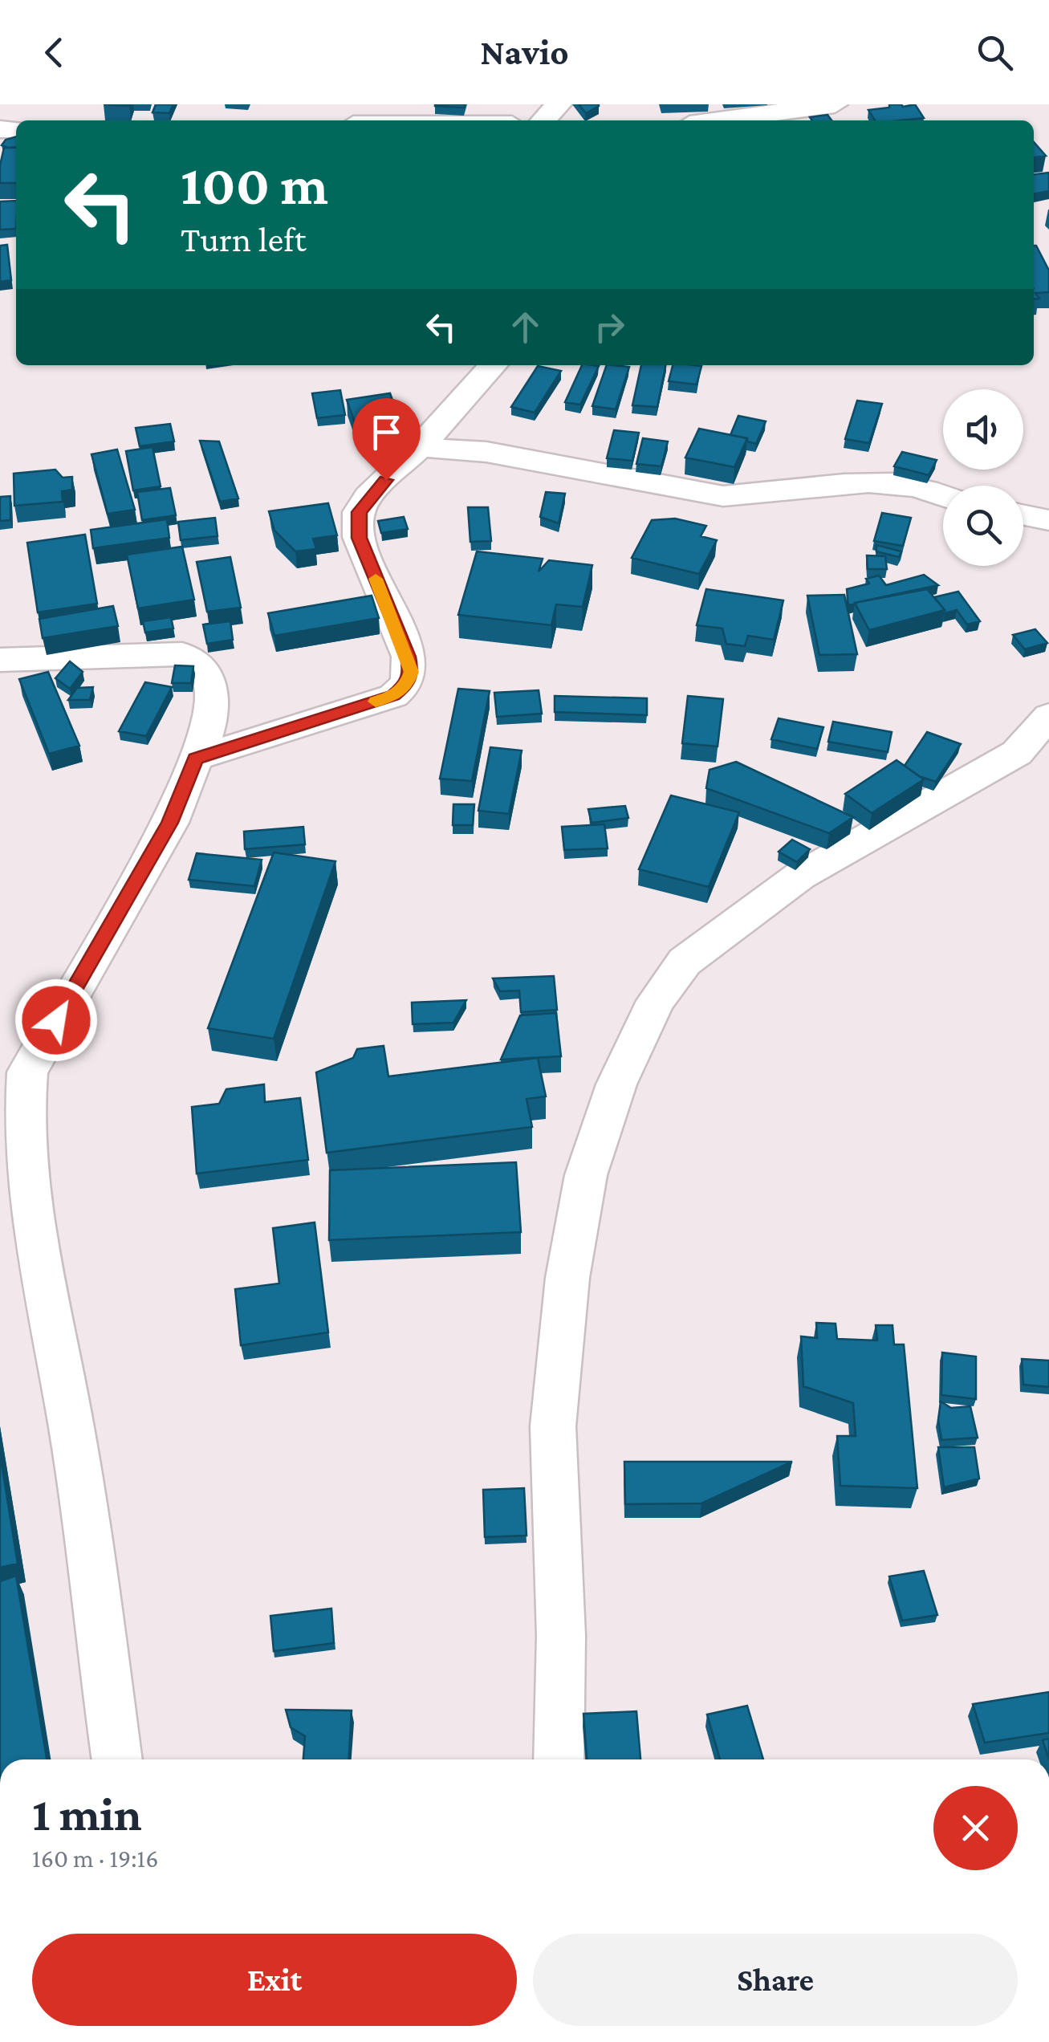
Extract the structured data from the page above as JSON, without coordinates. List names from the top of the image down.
{
  "page": {
    "header": "Navio",
    "turn": ["100 m", "Turn left"],
    "heading": ["1 min", "160 m · 19:16"],
    "buttons": ["Exit", "Share"]
  }
}
